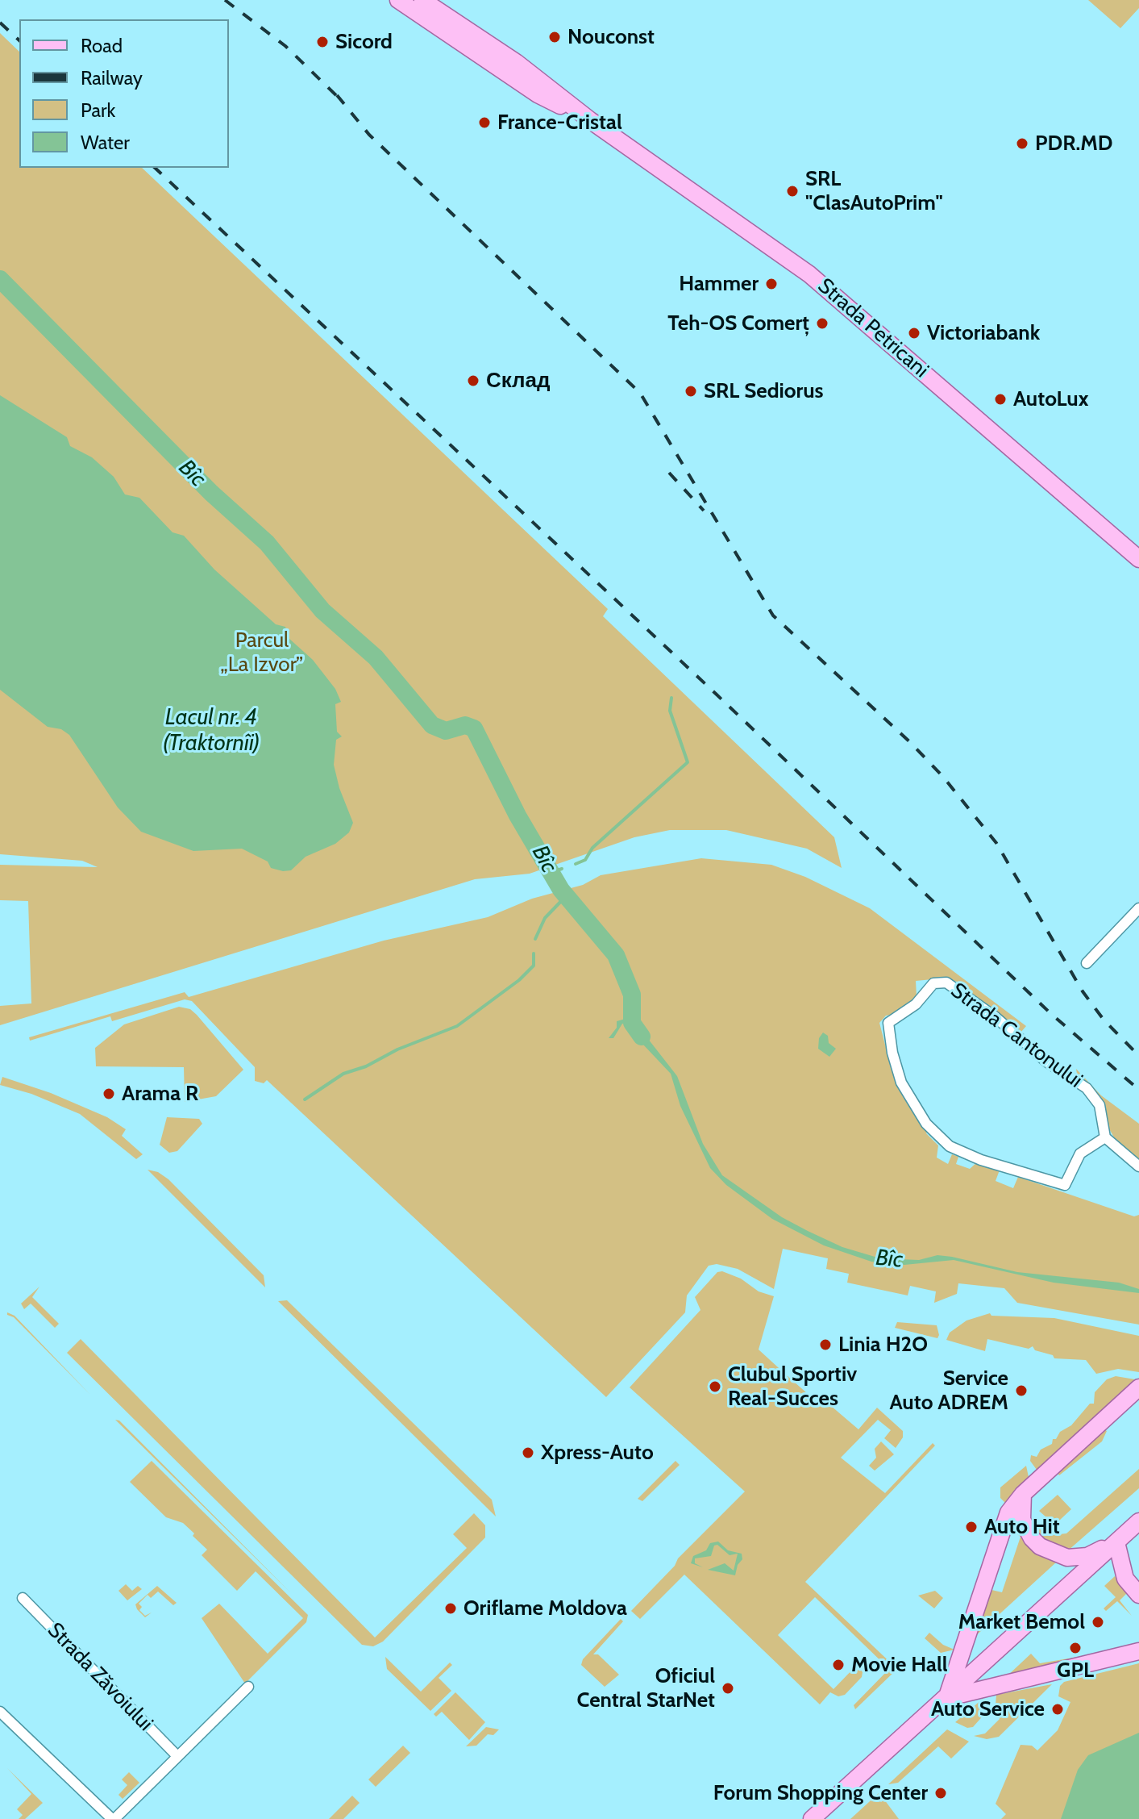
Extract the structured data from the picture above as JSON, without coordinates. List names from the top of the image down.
{
  "streets": {
    "main road": ["Strada Petricani"],
    "street": ["Strada Cantonului", "Strada Zăvoiului"]
  },
  "water": ["Bîc", "Lacul nr. 4 (Traktornîi)"],
  "parks": ["Parcul „La Izvor”"],
  "places": [
    "Nouconst",
    "Sicord",
    "France-Cristal",
    "PDR.MD",
    "SRL \"ClasAutoPrim\"",
    "Hammer",
    "Teh-OS Comerț",
    "Victoriabank",
    "Склад",
    "SRL Sediorus",
    "AutoLux",
    "Arama R",
    "Linia H2O",
    "Clubul Sportiv Real-Succes",
    "Service Auto ADREM",
    "Xpress-Auto",
    "Auto Hit",
    "Oriflame Moldova",
    "Market Bemol",
    "GPL",
    "Movie Hall",
    "Oficiul Central StarNet",
    "Auto Service",
    "Forum Shopping Center"
  ],
  "legend": [
    "Road",
    "Railway",
    "Park",
    "Water"
  ]
}
